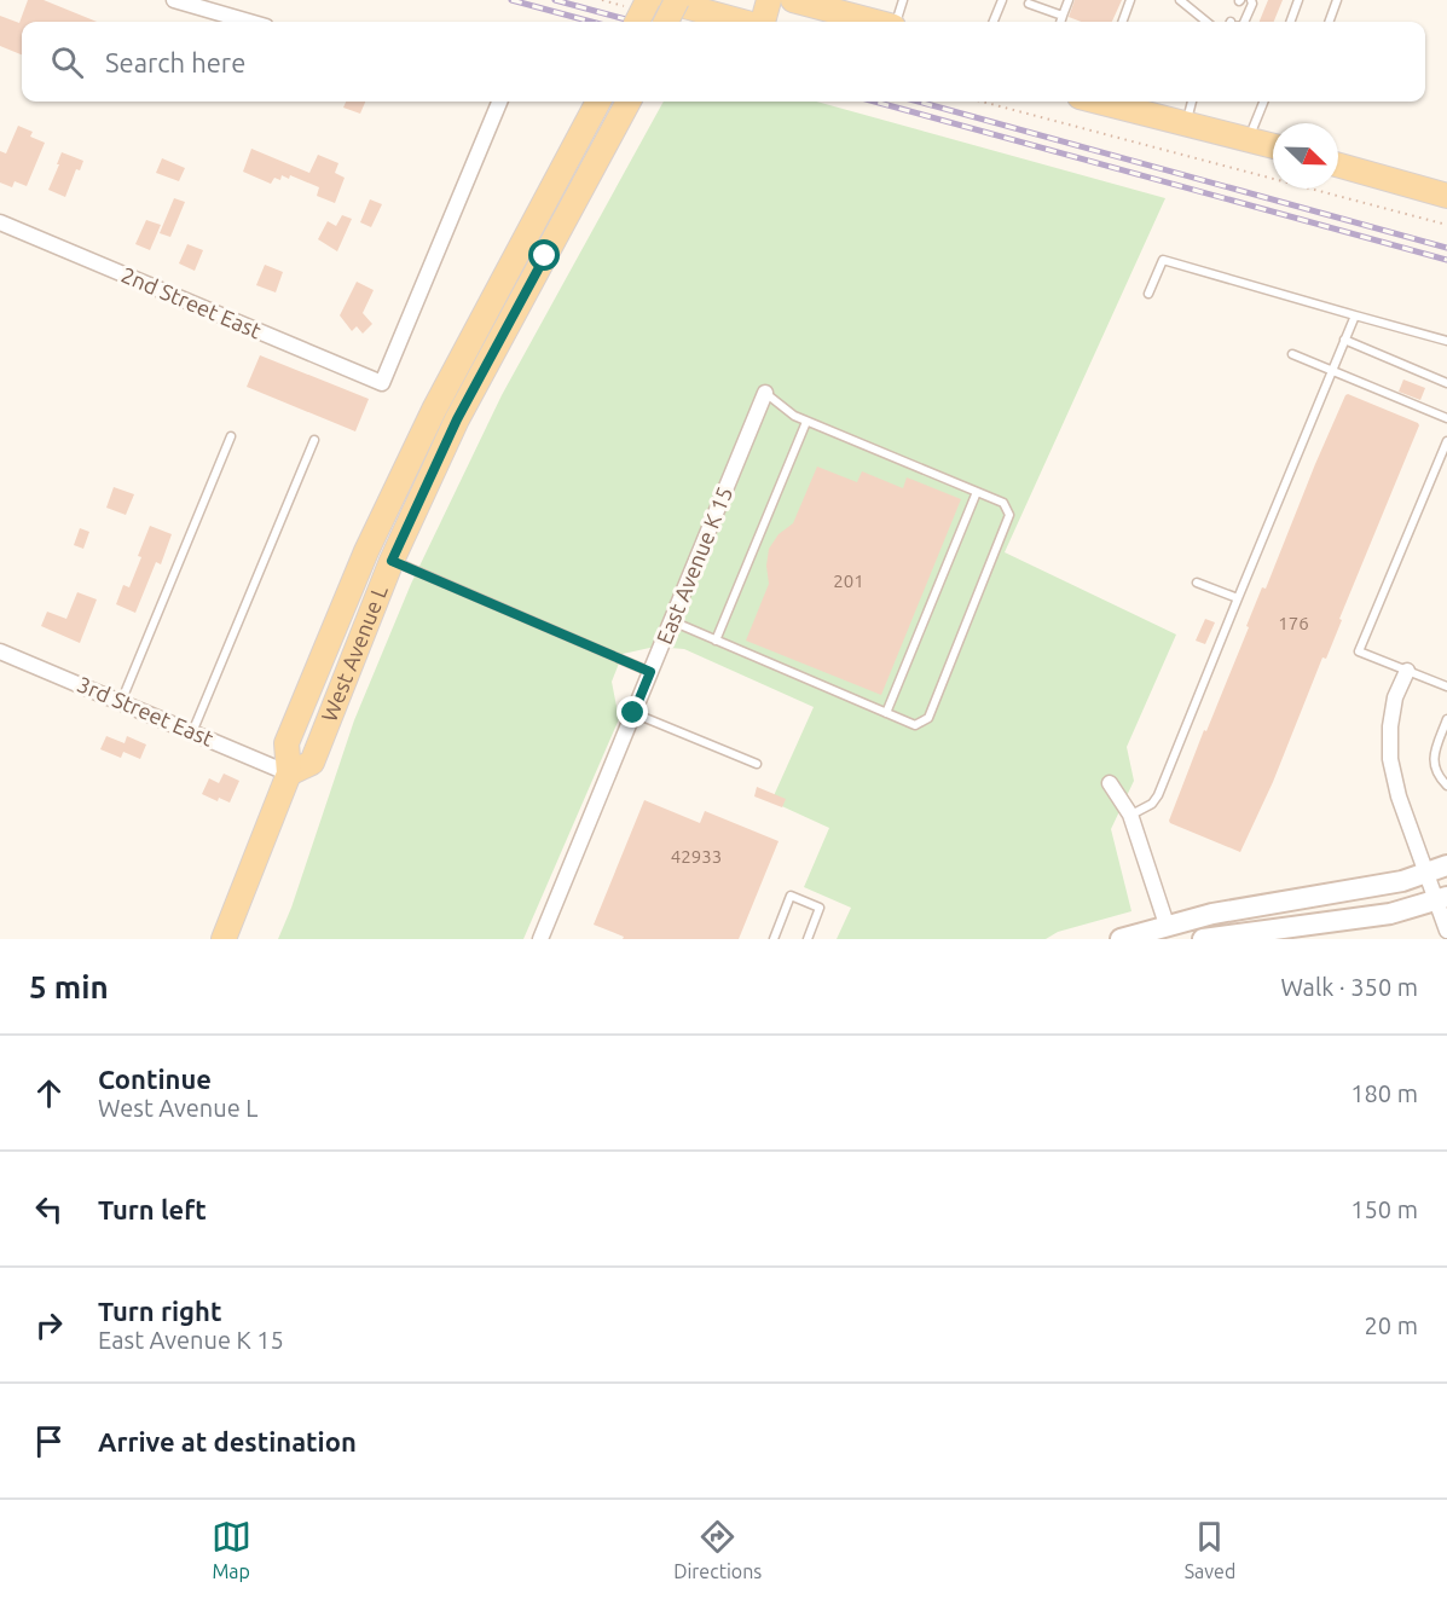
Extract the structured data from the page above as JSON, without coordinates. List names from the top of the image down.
{
  "streets": {
    "main road": ["West Avenue L"],
    "street": ["2nd Street East", "East Avenue K 15", "3rd Street East"]
  },
  "crossings": [
    ["West Avenue L", "3rd Street East"]
  ],
  "house_numbers": ["201", "176", "42933"],
  "north": "bottom right",
  "page": {
    "search": "Search here",
    "heading": ["5 min", "Walk · 350 m"],
    "list": [
      ["Continue", "West Avenue L", "180 m"],
      ["Turn left", "150 m"],
      ["Turn right", "East Avenue K 15", "20 m"],
      "Arrive at destination"
    ],
    "nav": ["Map", "Directions", "Saved"]
  }
}
